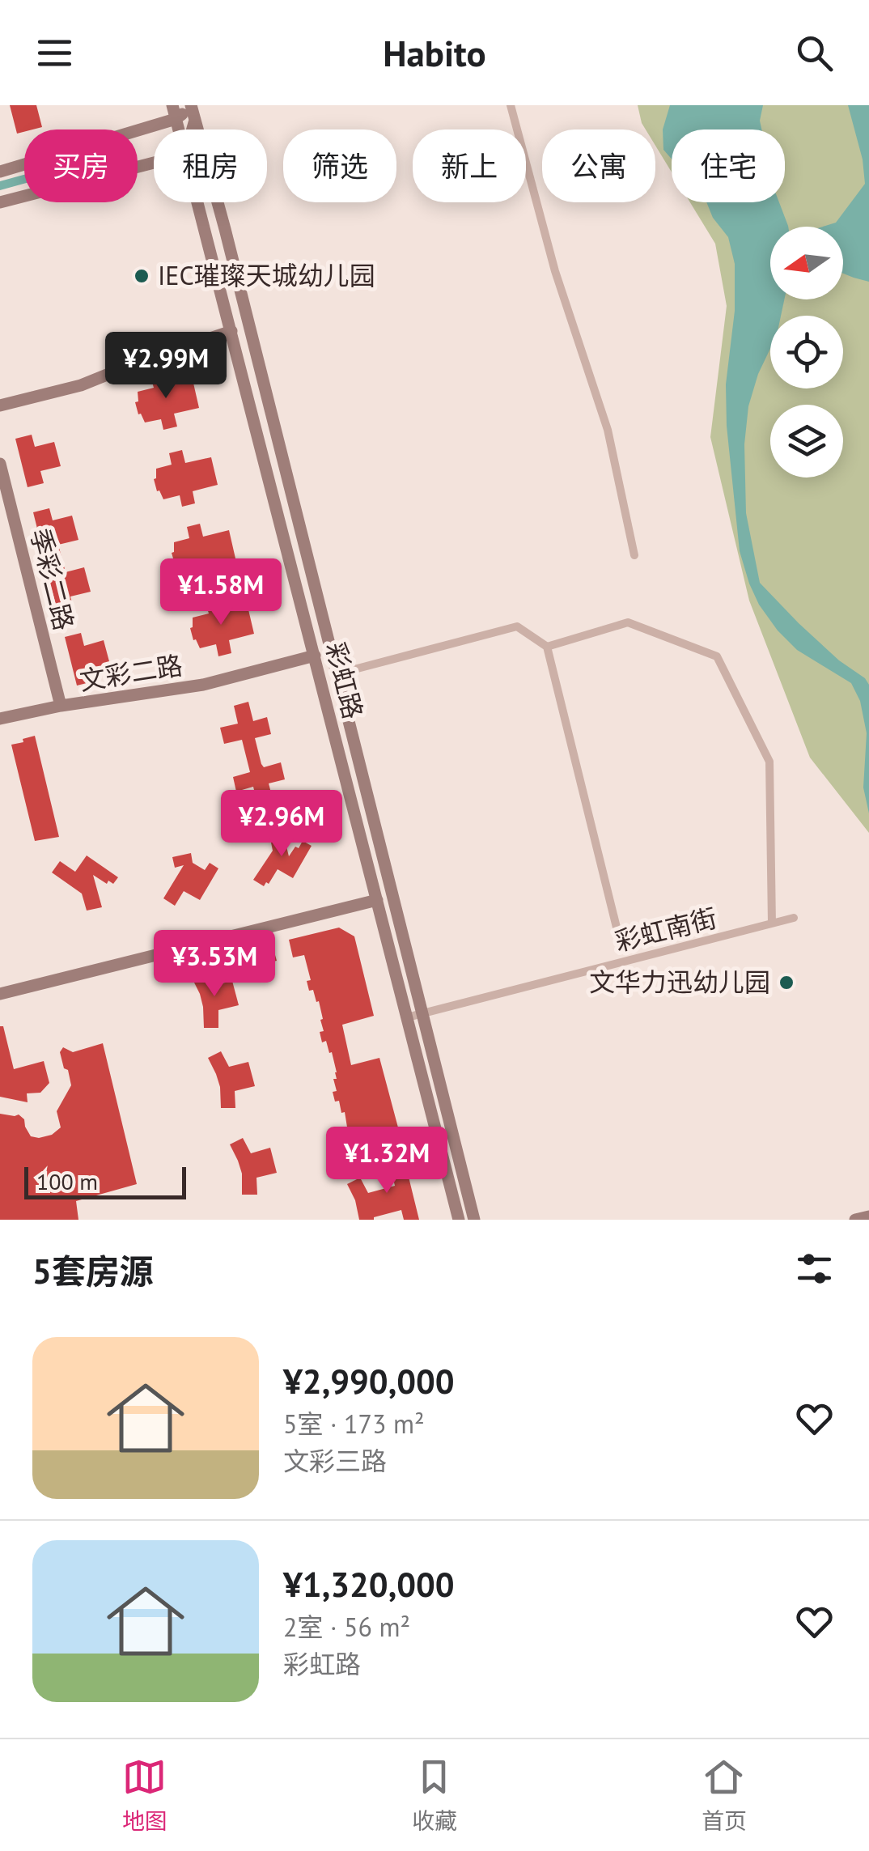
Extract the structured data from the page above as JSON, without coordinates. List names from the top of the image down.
{
  "streets": {
    "street": [
      "季彩二路",
      "文彩二路",
      "彩虹路",
      "彩虹南街"
    ]
  },
  "crossings": [
    ["季彩二路", "文彩二路"],
    ["文彩二路", "彩虹路"],
    ["彩虹路", "彩虹南街"]
  ],
  "places": ["IEC璀璨天城幼儿园", "文华力迅幼儿园"],
  "scale_bar": "100 m",
  "north": "left",
  "page": {
    "header": "Habito",
    "chip": [
      "买房",
      "租房",
      "筛选",
      "新上",
      "公寓",
      "住宅"
    ],
    "price": [
      "¥2.99M",
      "¥1.58M",
      "¥2.96M",
      "¥3.53M",
      "¥1.32M"
    ],
    "scale": "100 m",
    "heading": "5套房源",
    "list": [
      {
        "name": "¥2,990,000",
        "note": "5室 · 173 m² · 文彩三路"
      },
      {
        "name": "¥1,320,000",
        "note": "2室 · 56 m² · 彩虹路"
      }
    ],
    "tabs": ["地图", "收藏", "首页"]
  }
}
